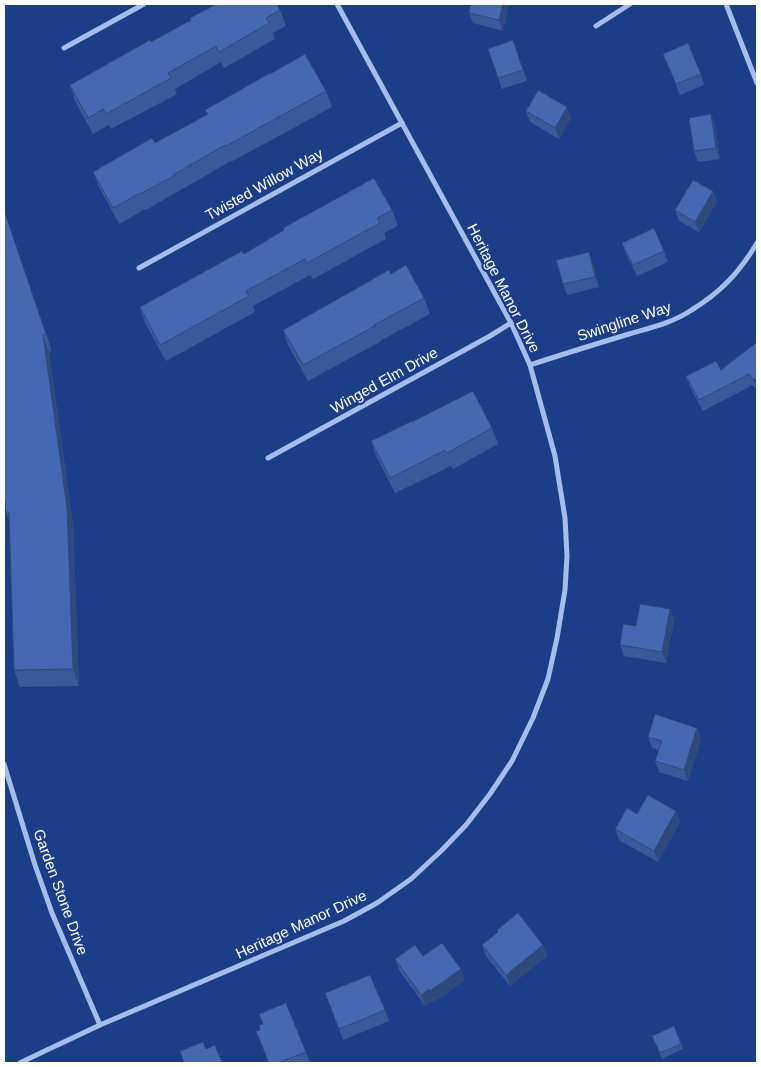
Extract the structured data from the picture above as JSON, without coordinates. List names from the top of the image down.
{
  "streets": {
    "street": [
      "Twisted Willow Way",
      "Heritage Manor Drive",
      "Swingline Way",
      "Winged Elm Drive",
      "Garden Stone Drive"
    ]
  },
  "crossings": [
    ["Twisted Willow Way", "Heritage Manor Drive"],
    ["Heritage Manor Drive", "Swingline Way"],
    ["Heritage Manor Drive", "Winged Elm Drive"],
    ["Heritage Manor Drive", "Garden Stone Drive"]
  ]
}
